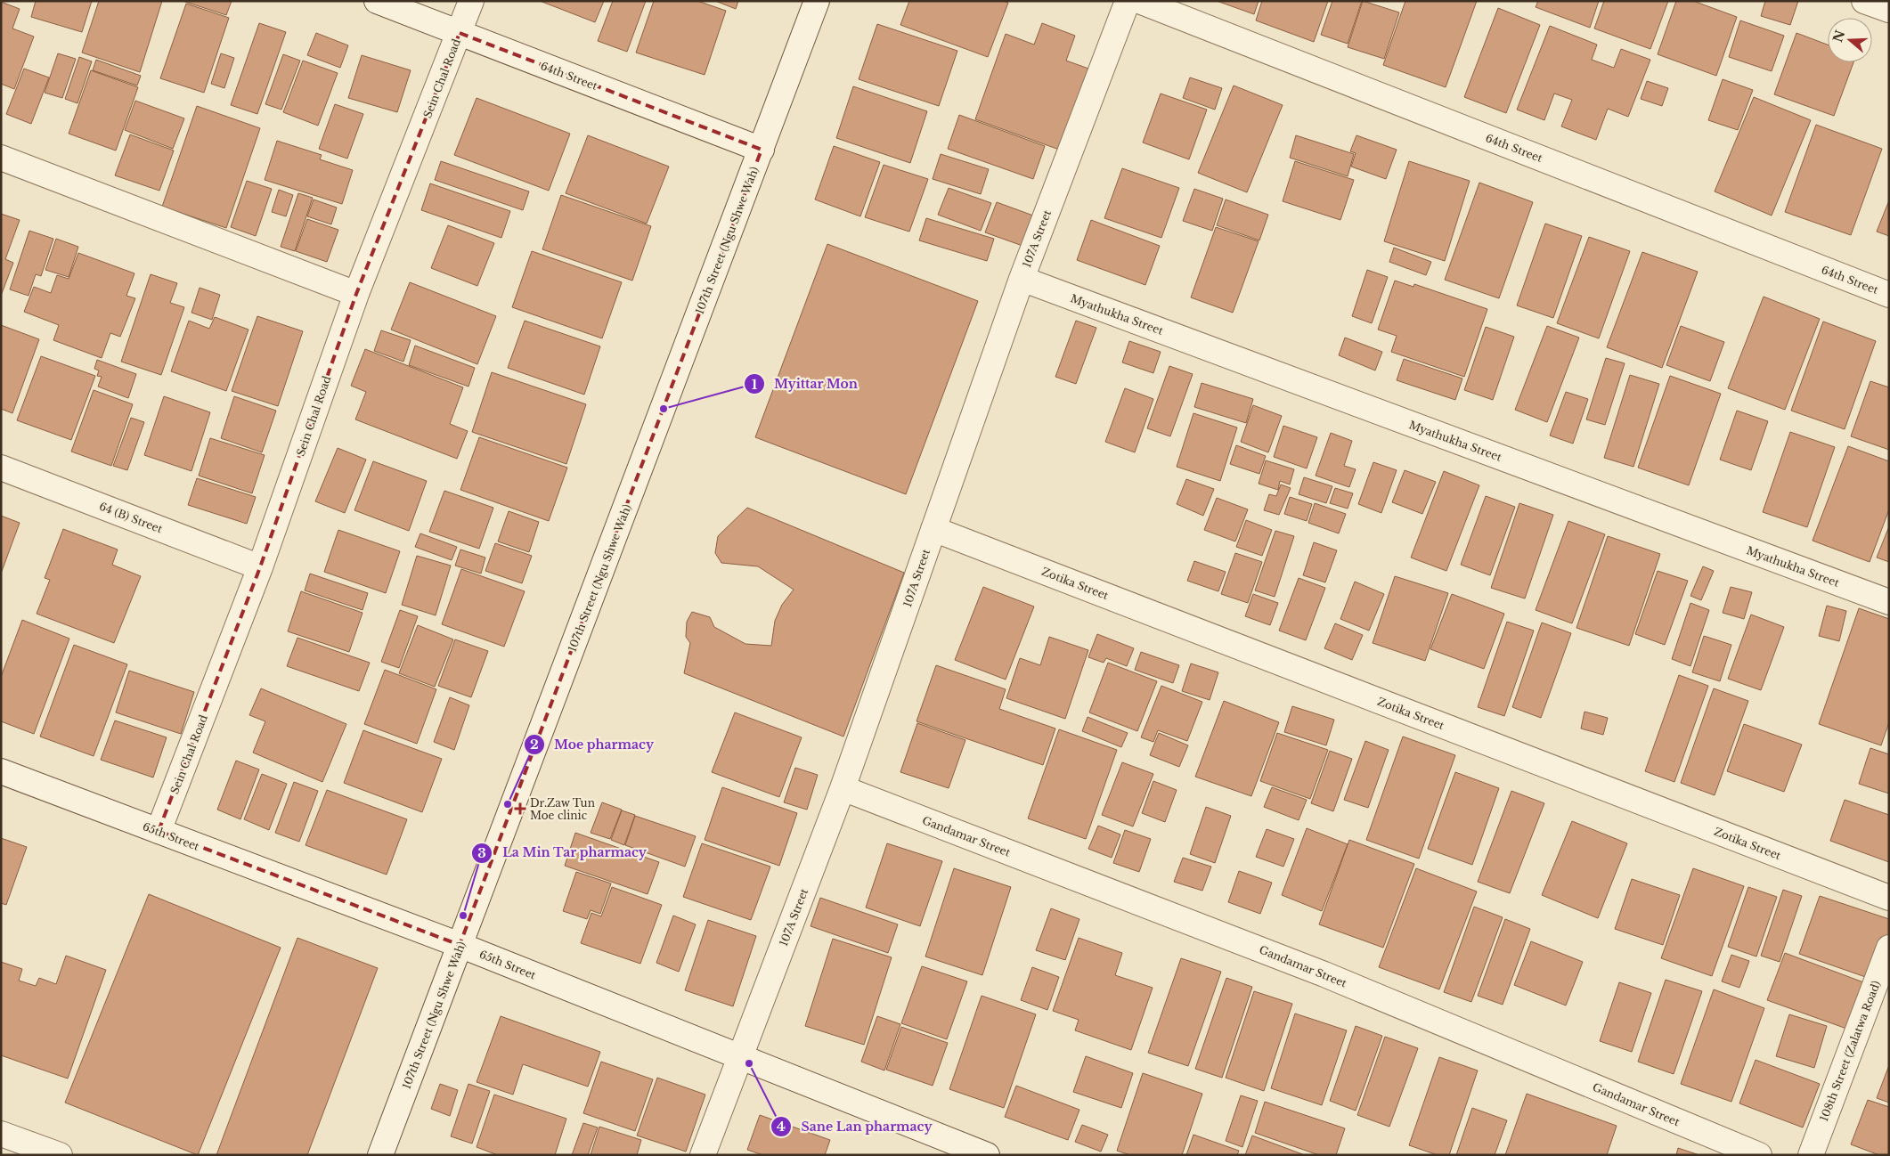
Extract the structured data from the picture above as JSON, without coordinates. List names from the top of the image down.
{
  "streets": {
    "street": [
      "64th Street",
      "Sein Chal Road",
      "107A Street",
      "107th Street (Ngu Shwe Wah)",
      "Myathukha Street",
      "64 (B) Street",
      "Zotika Street",
      "65th Street",
      "Gandamar Street",
      "108th Street (Zalatwa Road)"
    ]
  },
  "crossings": [
    ["64th Street", "Sein Chal Road"],
    ["64th Street", "107th Street (Ngu Shwe Wah)"],
    ["Sein Chal Road", "64 (B) Street"],
    ["Sein Chal Road", "65th Street"],
    ["107A Street", "Myathukha Street"],
    ["107A Street", "Zotika Street"],
    ["107A Street", "65th Street"],
    ["107A Street", "Gandamar Street"],
    ["107th Street (Ngu Shwe Wah)", "65th Street"]
  ],
  "places": {
    "other": [
      "Myittar Mon",
      "Moe pharmacy",
      "La Min Tar pharmacy",
      "Sane Lan pharmacy"
    ],
    "health": ["Dr.Zaw Tun Moe clinic"]
  },
  "north": "left"
}
